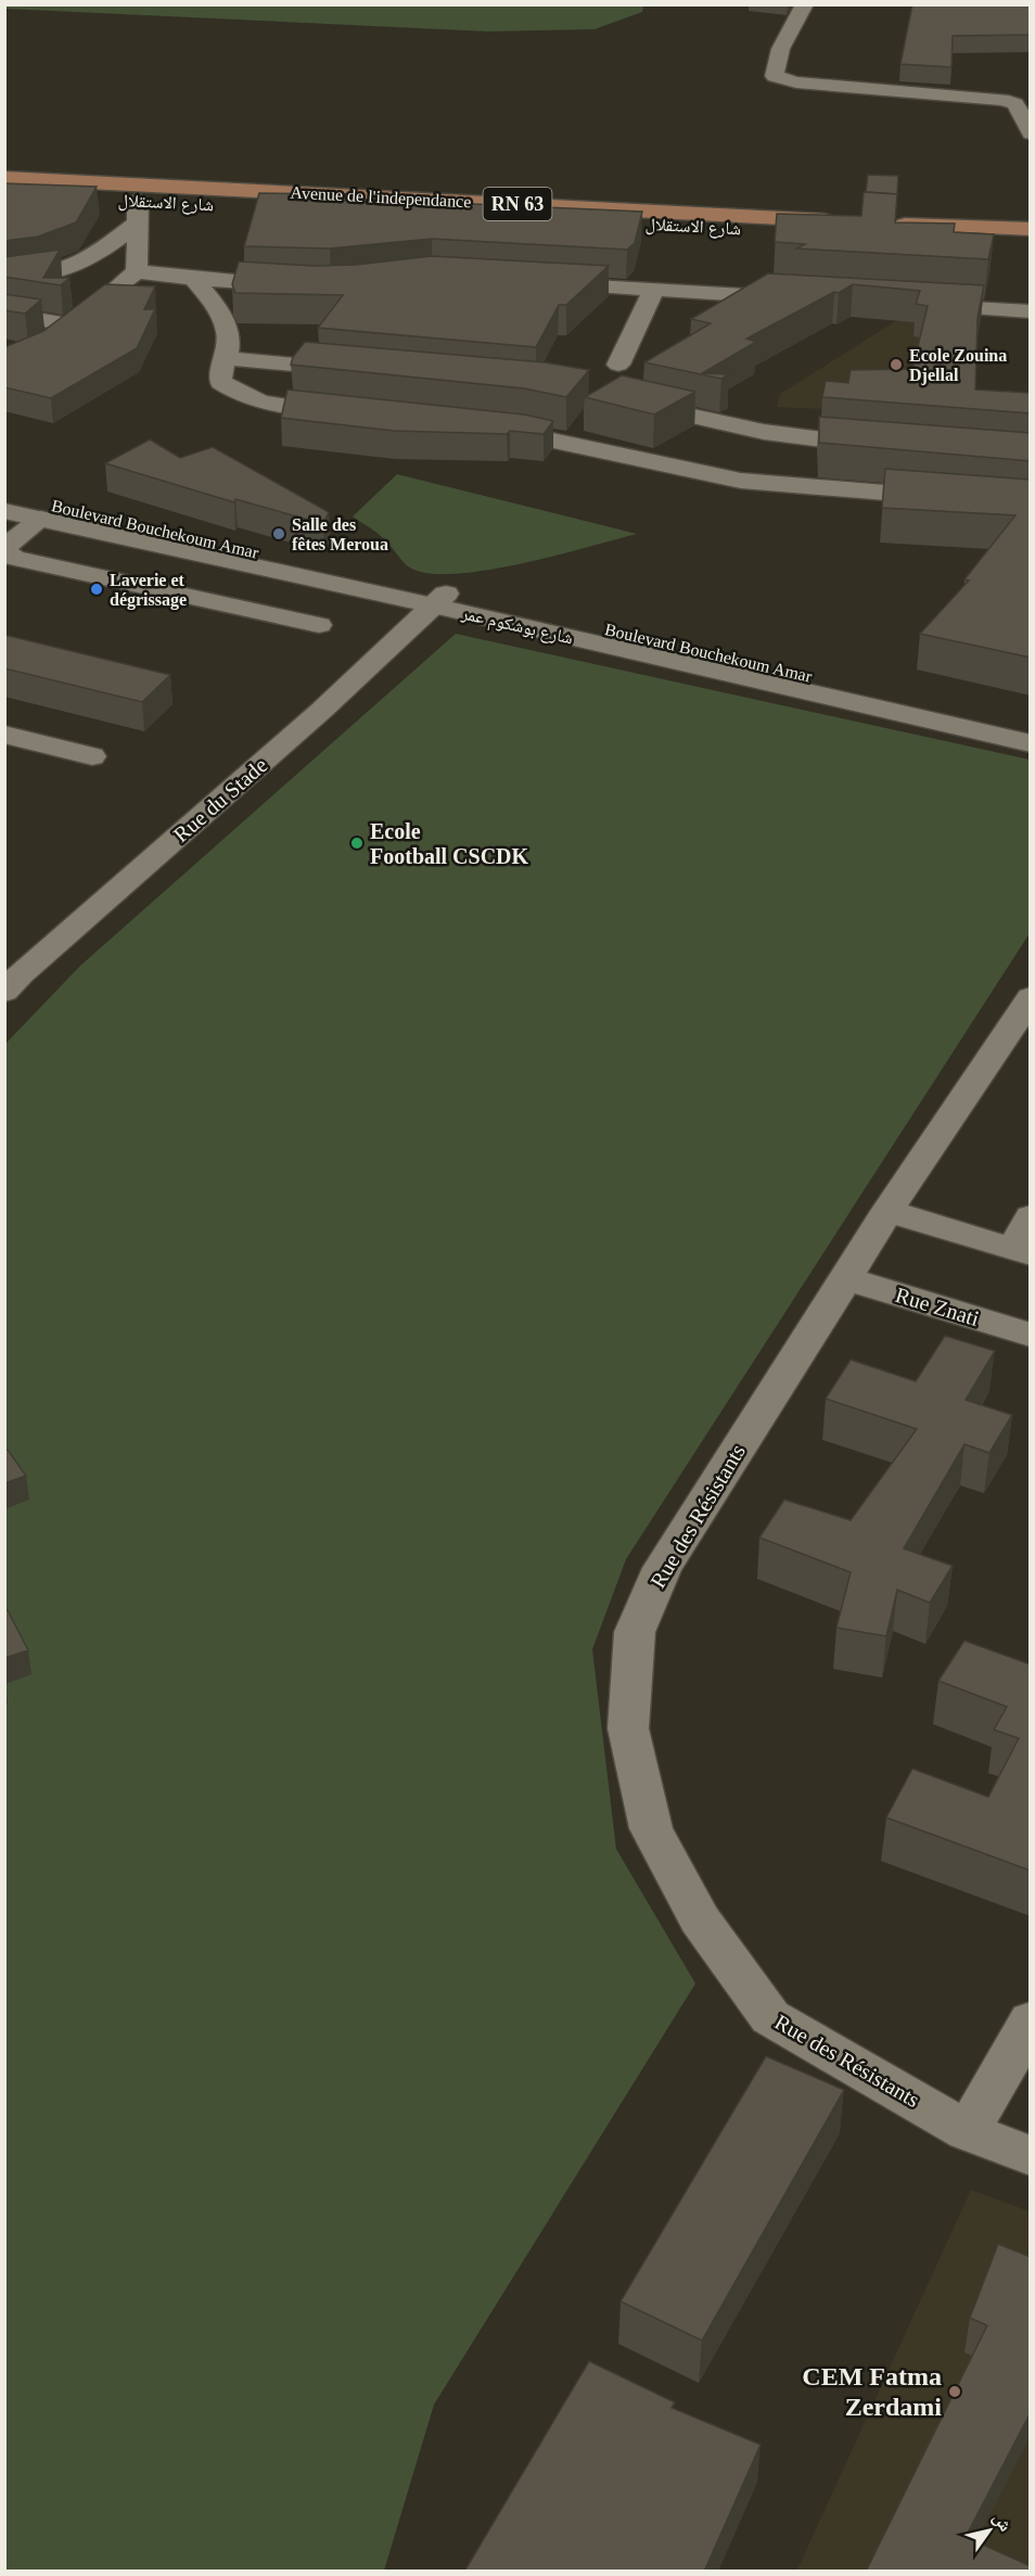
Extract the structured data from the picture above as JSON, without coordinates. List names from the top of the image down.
{
  "streets": {
    "main road": ["Avenue de l'independance", "شارع الاستقلال", "RN 63"],
    "street": [
      "Boulevard Bouchekoum Amar",
      "شارع بوشكوم عمر",
      "Rue du Stade",
      "Rue Znati",
      "Rue des Résistants"
    ]
  },
  "crossings": [
    ["Avenue de l'independance", "شارع الاستقلال"],
    ["Boulevard Bouchekoum Amar", "شارع بوشكوم عمر"],
    ["Boulevard Bouchekoum Amar", "Rue du Stade"],
    ["شارع بوشكوم عمر", "Rue du Stade"],
    ["Rue Znati", "Rue des Résistants"]
  ],
  "places": [
    "Ecole Zouina Djellal",
    "Salle des fêtes Meroua",
    "Laverie et dégrissage",
    "Ecole Football CSCDK",
    "CEM Fatma Zerdami"
  ],
  "north": "top right"
}
